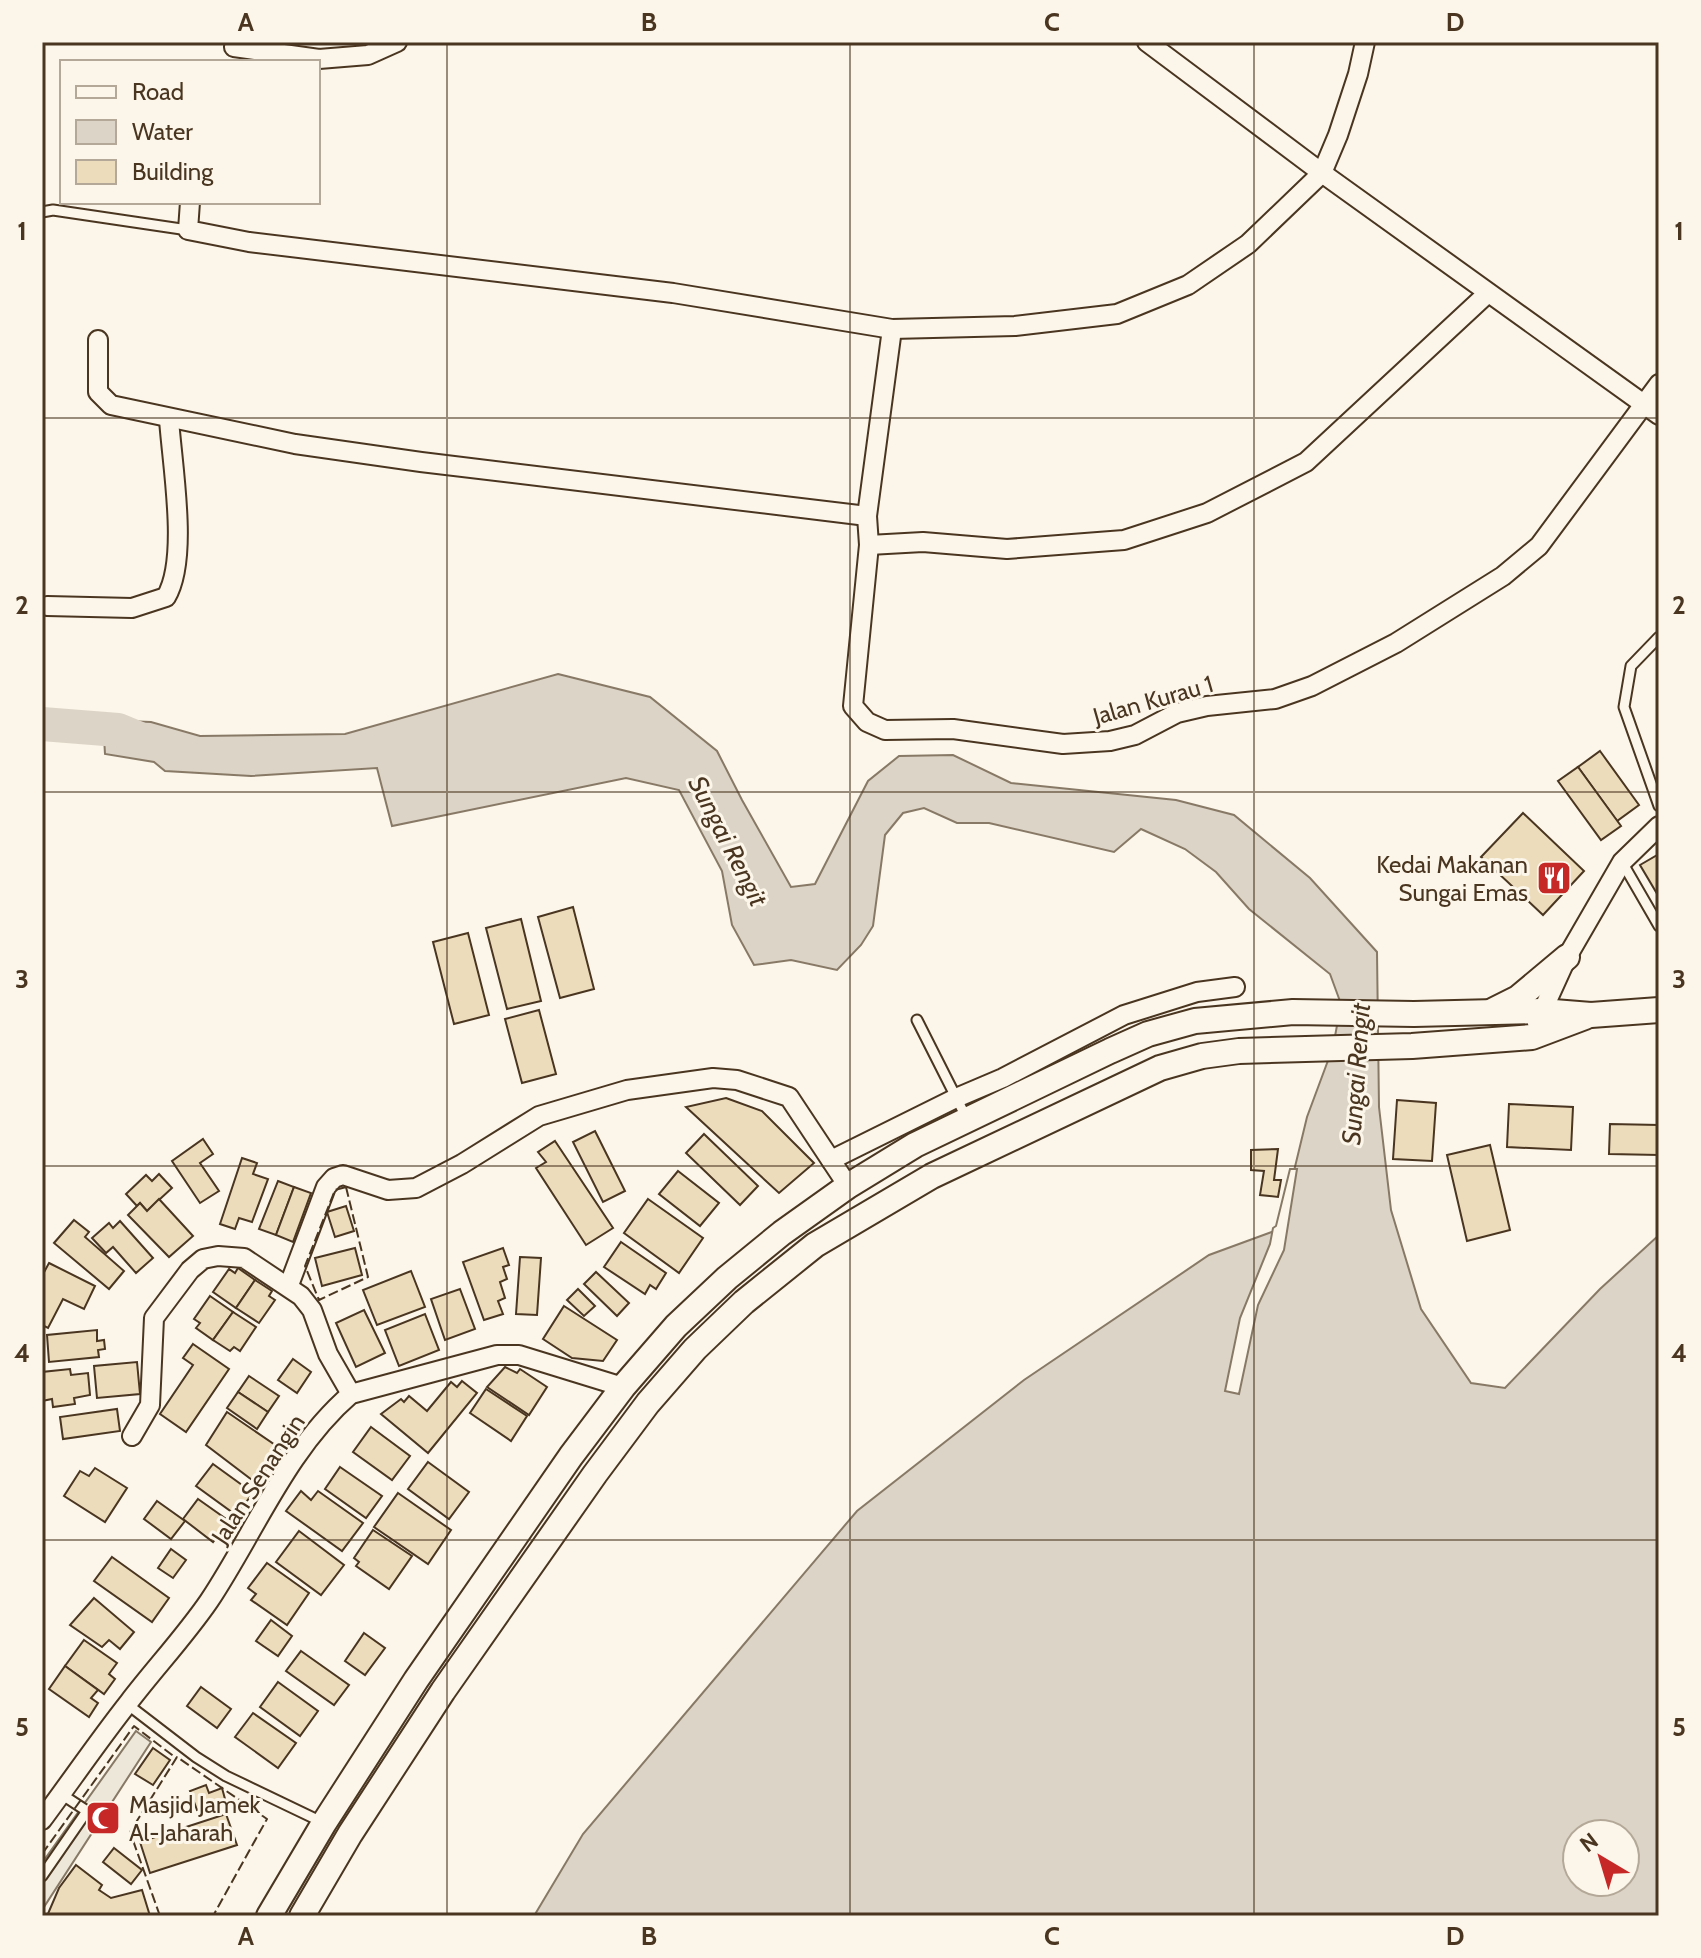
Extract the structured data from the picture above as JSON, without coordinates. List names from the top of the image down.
{
  "streets": {
    "street": ["Jalan Kurau 1", "Jalan Senangin"]
  },
  "water": ["Sungai Rengit"],
  "places": {
    "restaurant": ["Kedai Makanan Sungai Emas"],
    "mosque": ["Masjid Jamek Al-Jaharah"]
  },
  "legend": ["Road", "Water", "Building"],
  "north": "top left",
  "grid": {
    "columns": [
      "A",
      "B",
      "C",
      "D"
    ],
    "rows": [
      "1",
      "2",
      "3",
      "4",
      "5"
    ]
  }
}
